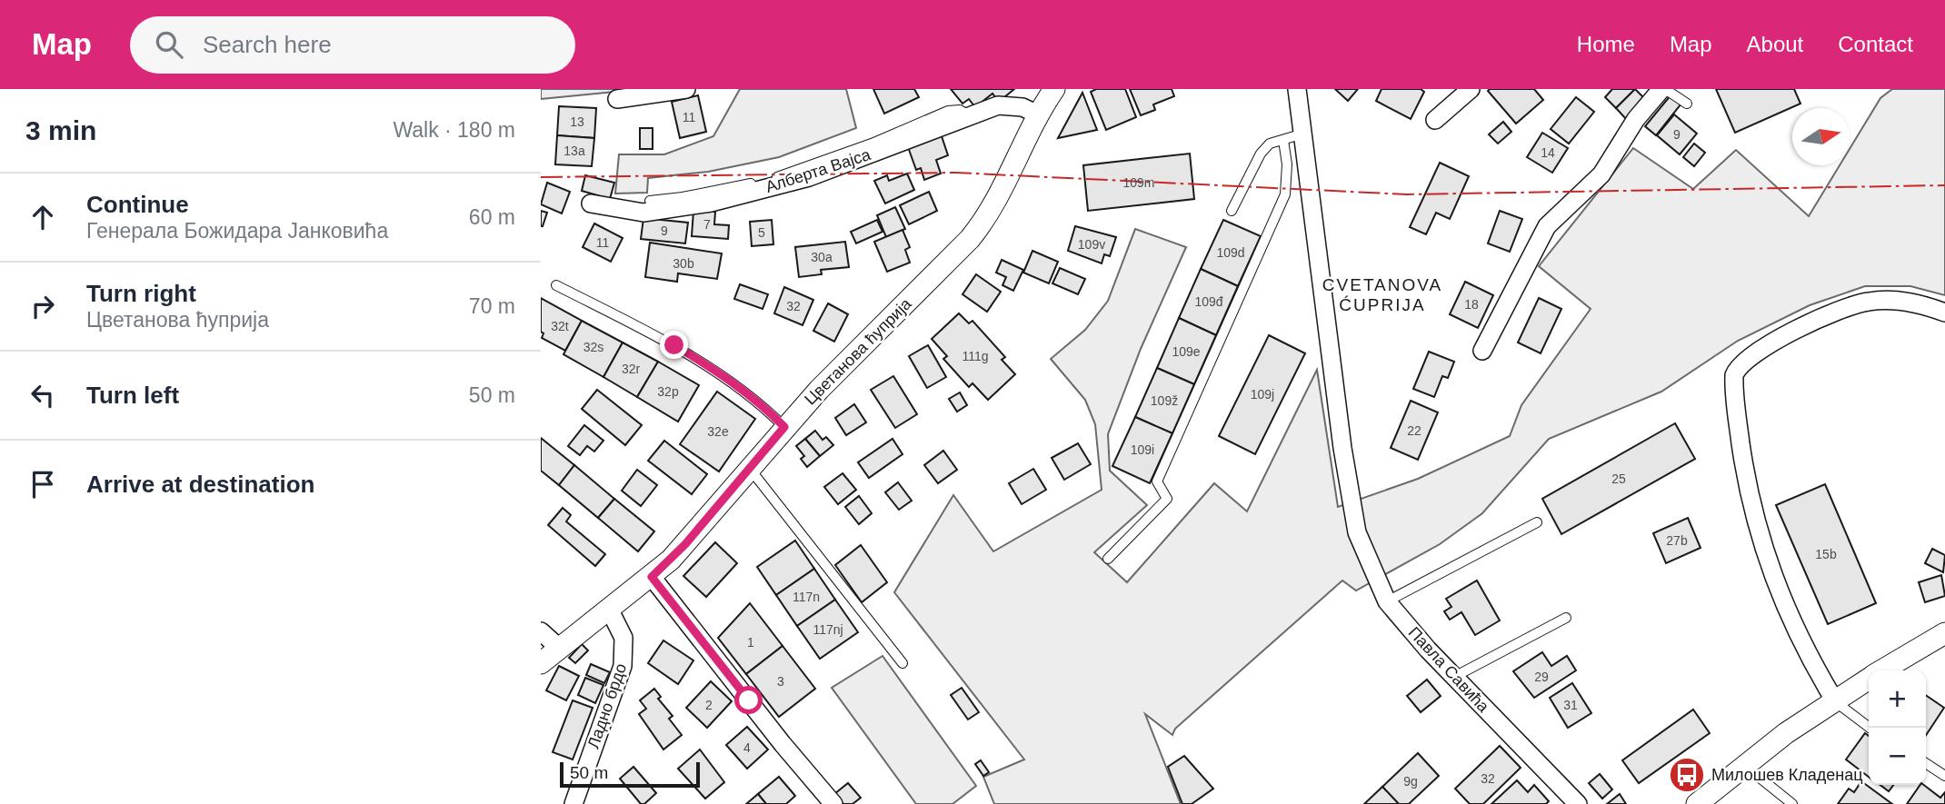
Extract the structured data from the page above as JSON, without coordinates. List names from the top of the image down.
{
  "streets": {
    "street": [
      "Алберта Вајса",
      "Цветанова ћуприја",
      "Павла Савића",
      "Ладно брдо"
    ]
  },
  "crossings": [
    ["Алберта Вајса", "Цветанова ћуприја"],
    ["Цветанова ћуприја", "Ладно брдо"]
  ],
  "districts": ["CVETANOVA ĆUPRIJA"],
  "places": {
    "bus stop": ["Милошев Кладенац"]
  },
  "house_numbers": [
    "11",
    "13",
    "9",
    "13a",
    "14",
    "109m",
    "7",
    "9",
    "5",
    "11",
    "109v",
    "109d",
    "30a",
    "30b",
    "109đ",
    "18",
    "32",
    "32t",
    "32s",
    "109e",
    "111g",
    "32r",
    "32p",
    "109j",
    "109ž",
    "22",
    "32e",
    "109i",
    "25",
    "27b",
    "15b",
    "117n",
    "117nj",
    "1",
    "29",
    "3",
    "2",
    "31",
    "4",
    "32",
    "9g"
  ],
  "scale_bar": "50 m",
  "north": "right",
  "page": {
    "header": "Map",
    "search": "Search here",
    "nav": [
      "Home",
      "Map",
      "About",
      "Contact"
    ],
    "heading": ["3 min", "Walk · 180 m"],
    "list": [
      ["Continue", "Генерала Божидара Јанковића", "60 m"],
      ["Turn right", "Цветанова ћуприја", "70 m"],
      ["Turn left", "50 m"],
      "Arrive at destination"
    ],
    "map_buttons": ["+", "−"],
    "scale": "50 m"
  }
}
